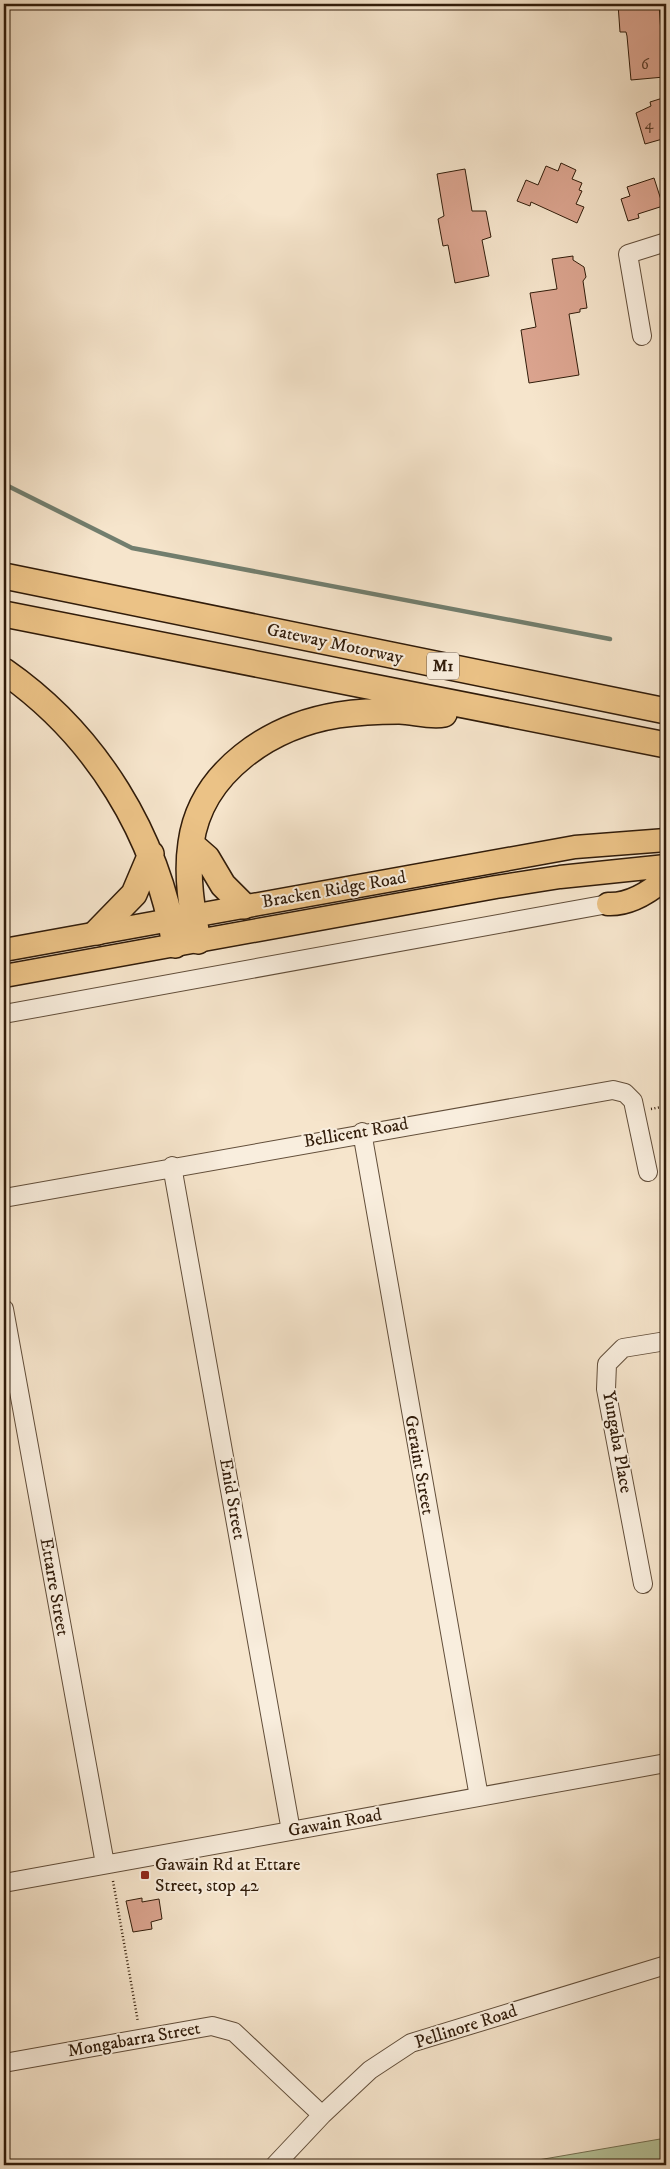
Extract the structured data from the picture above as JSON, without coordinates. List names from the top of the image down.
{
  "streets": {
    "highway": ["Gateway Motorway", "M1"],
    "main road": ["Bracken Ridge Road"],
    "street": [
      "Bellicent Road",
      "Yungaba Place",
      "Geraint Street",
      "Enid Street",
      "Ettarre Street",
      "Gawain Road",
      "Pellinore Road",
      "Mongabarra Street"
    ]
  },
  "crossings": [
    ["Bellicent Road", "Geraint Street"],
    ["Bellicent Road", "Enid Street"],
    ["Geraint Street", "Gawain Road"],
    ["Enid Street", "Gawain Road"],
    ["Ettarre Street", "Gawain Road"],
    ["Pellinore Road", "Mongabarra Street"]
  ],
  "places": {
    "transit": ["Gawain Rd at Ettare Street, stop 42"]
  },
  "house_numbers": ["6", "4"]
}
